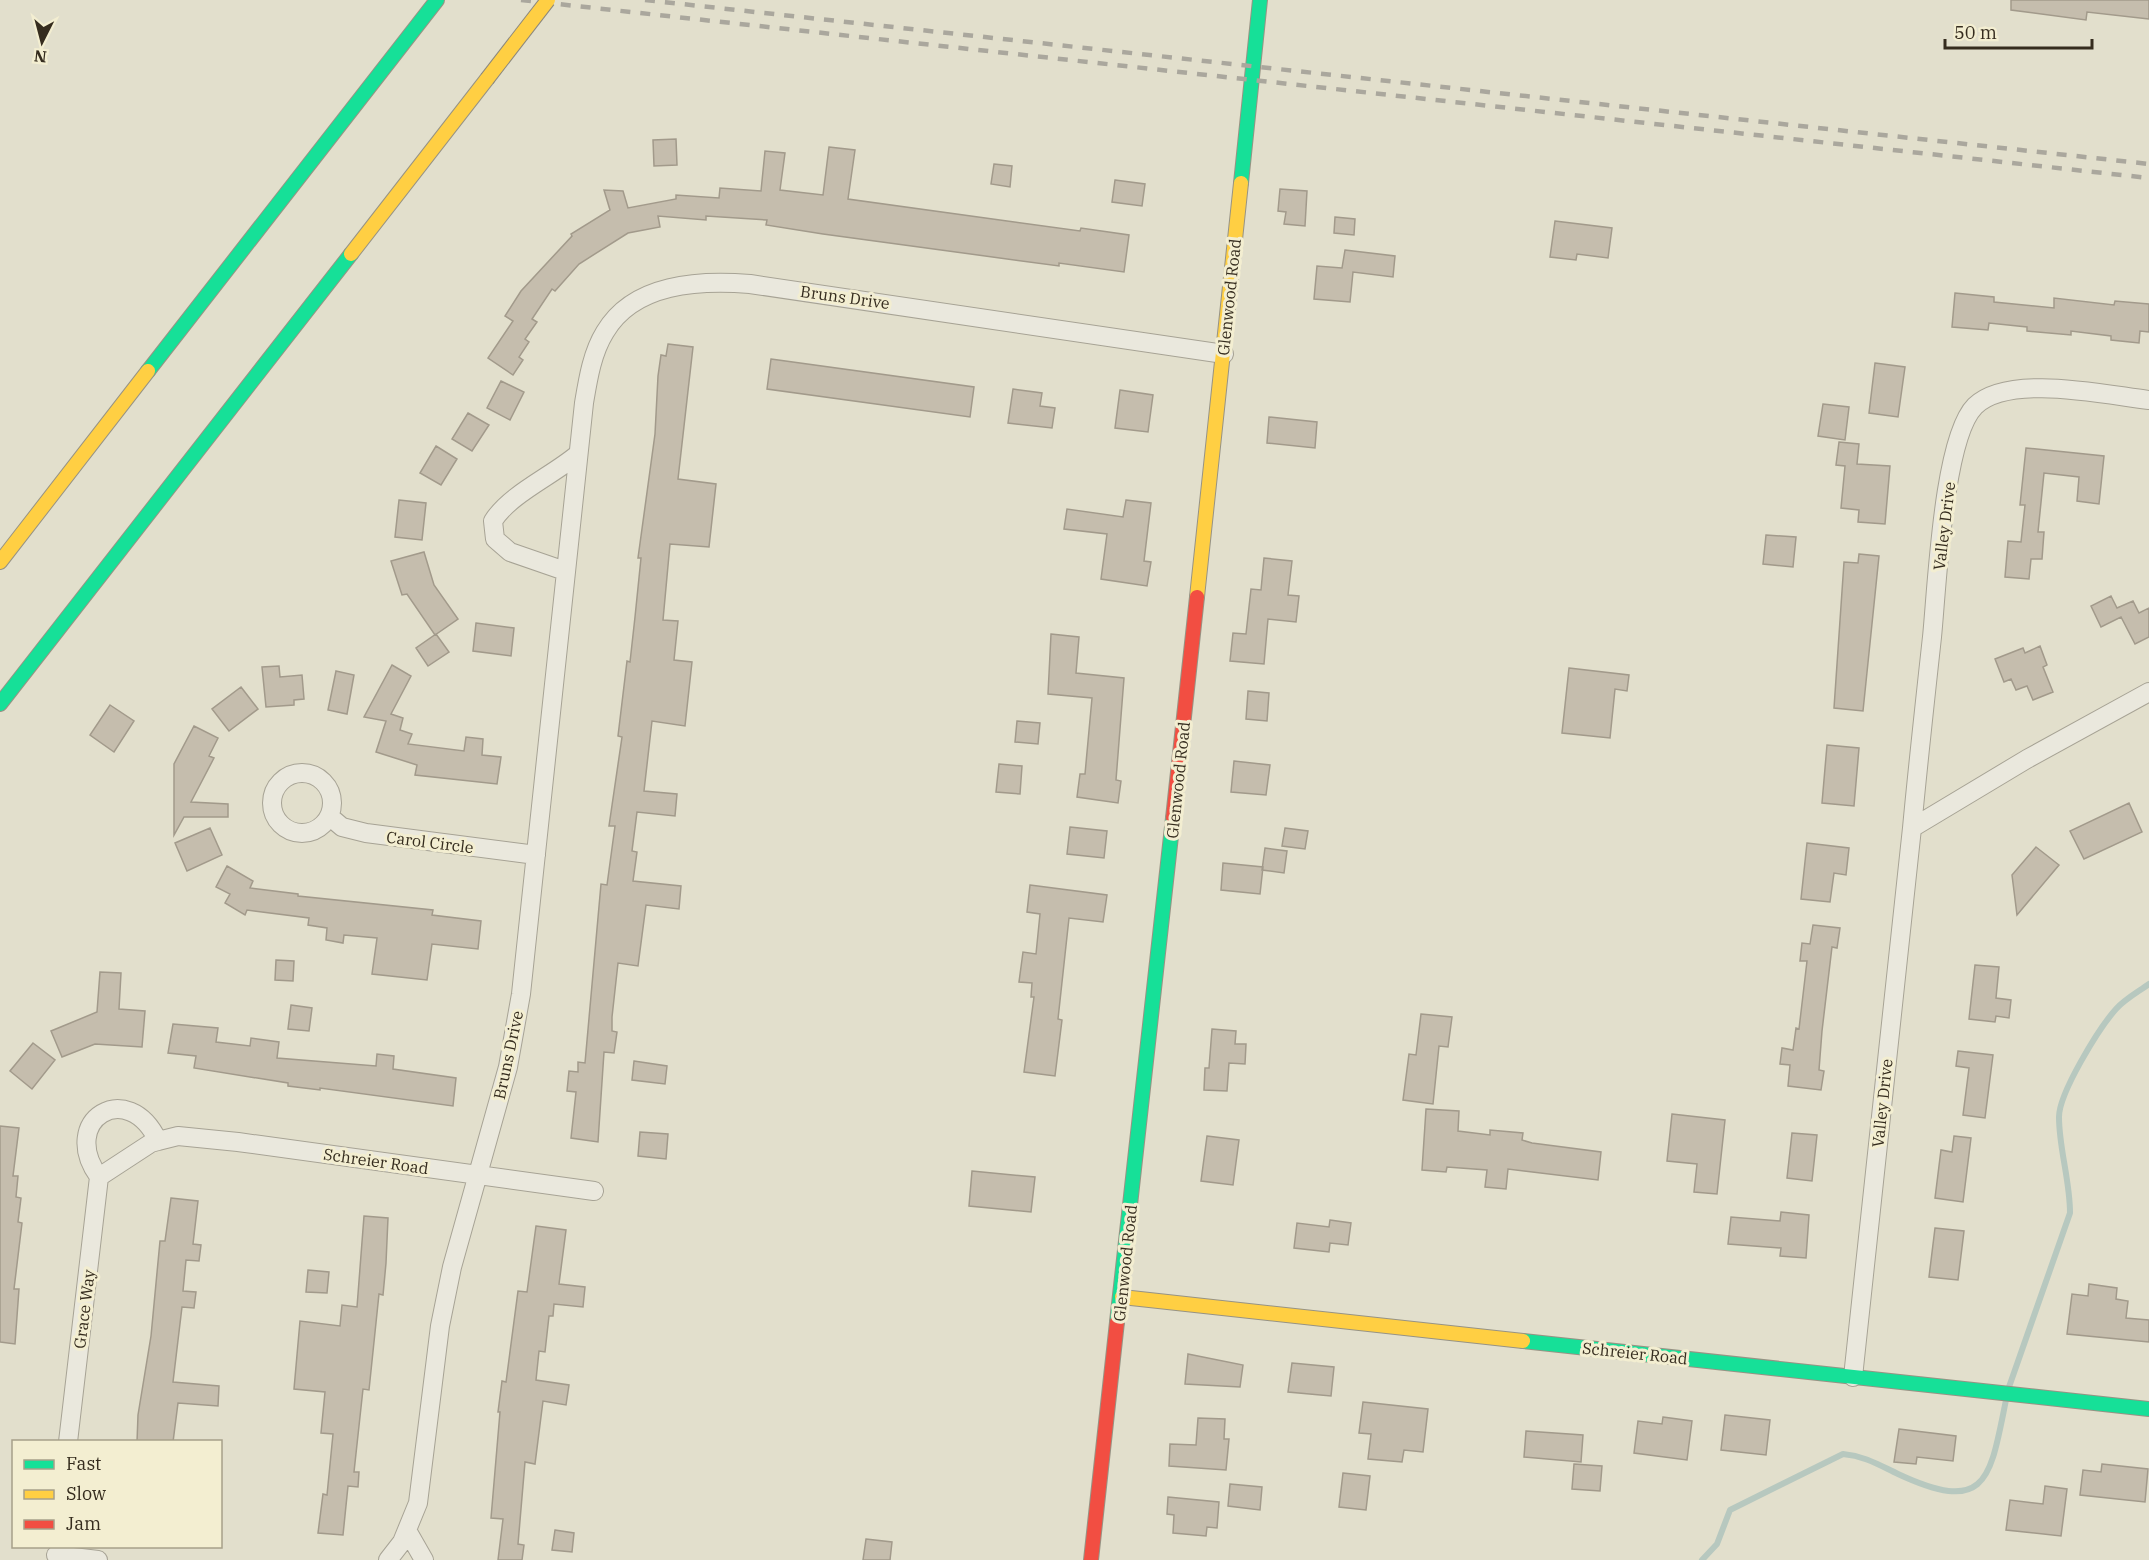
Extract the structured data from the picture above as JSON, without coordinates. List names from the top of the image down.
{
  "streets": {
    "main road": ["Glenwood Road", "Schreier Road"],
    "street": [
      "Bruns Drive",
      "Valley Drive",
      "Carol Circle",
      "Grace Way"
    ]
  },
  "crossings": [
    ["Bruns Drive", "Glenwood Road"],
    ["Bruns Drive", "Carol Circle"],
    ["Bruns Drive", "Schreier Road"],
    ["Glenwood Road", "Schreier Road"],
    ["Valley Drive", "Schreier Road"],
    ["Schreier Road", "Grace Way"]
  ],
  "legend": ["Fast", "Slow", "Jam"],
  "scale_bar": "50 m",
  "north": "bottom"
}
